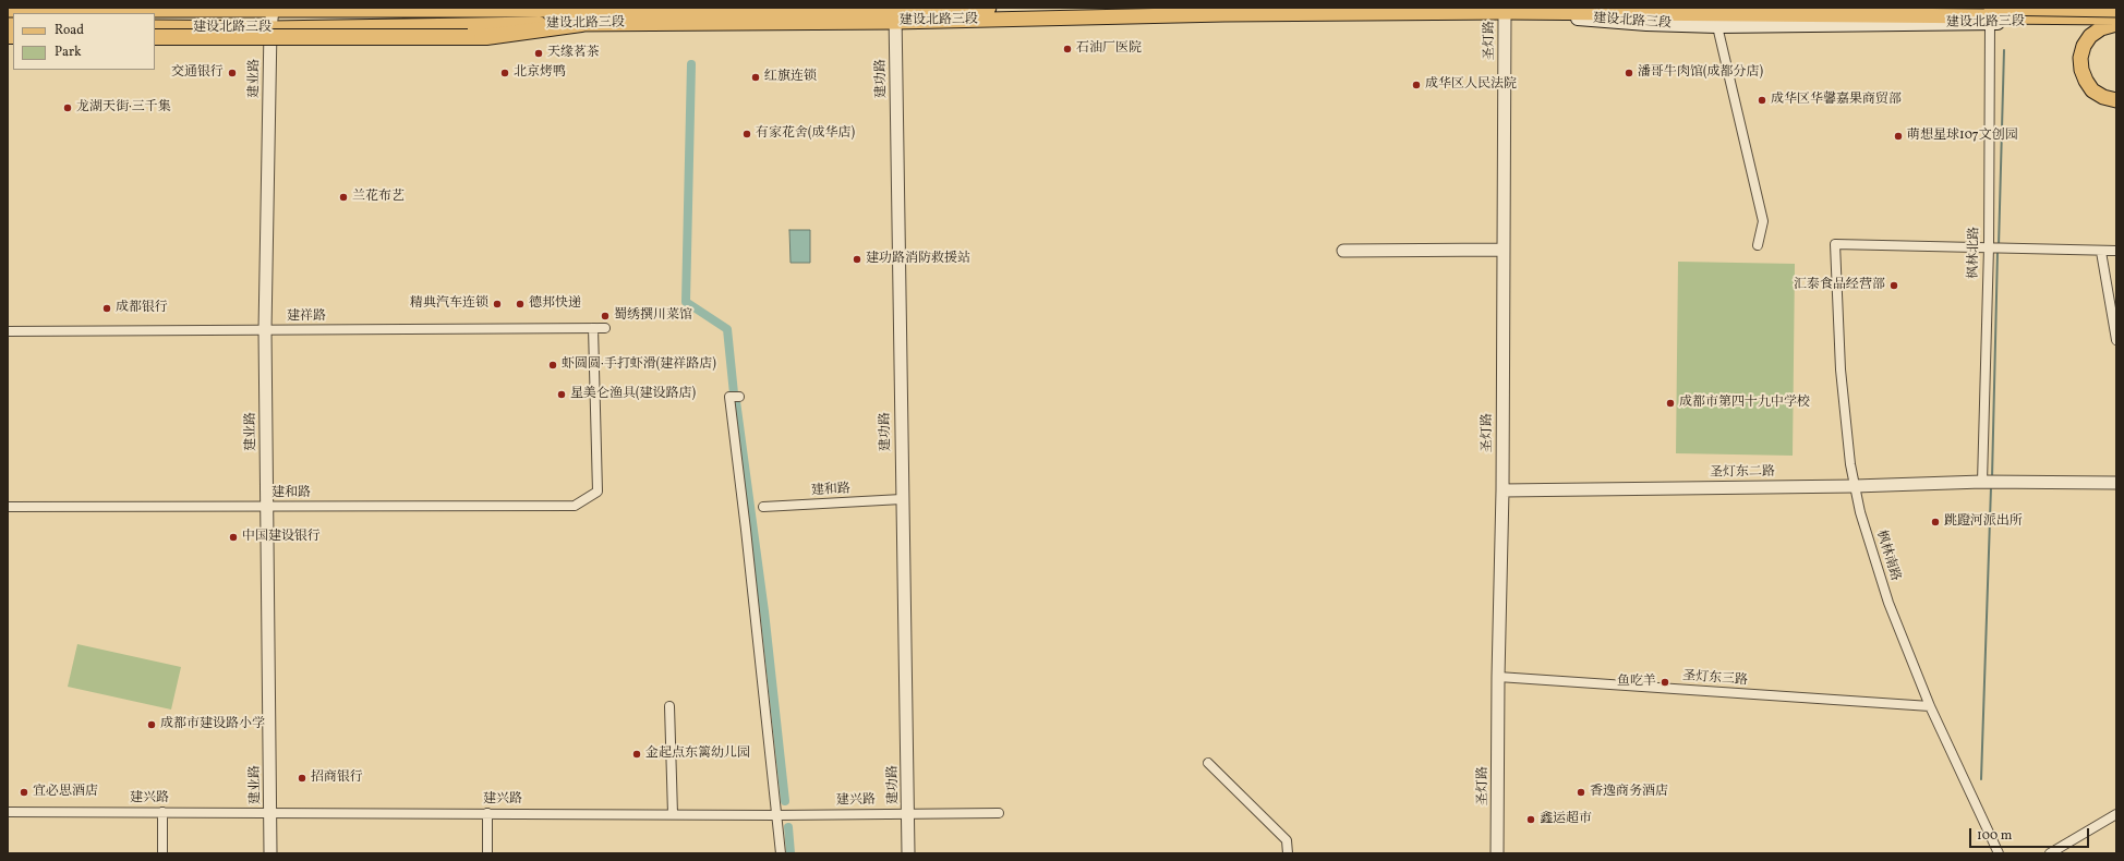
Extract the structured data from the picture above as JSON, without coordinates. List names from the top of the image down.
{
  "streets": {
    "main road": ["建设北路三段"],
    "street": [
      "圣灯路",
      "建业路",
      "建功路",
      "枫林北路",
      "建祥路",
      "圣灯东二路",
      "建和路",
      "枫林南路",
      "圣灯东三路",
      "建兴路"
    ]
  },
  "crossings": [
    ["建设北路三段", "圣灯路"],
    ["建设北路三段", "建业路"],
    ["建设北路三段", "建功路"],
    ["建设北路三段", "枫林北路"],
    ["圣灯路", "圣灯东二路"],
    ["圣灯路", "圣灯东三路"],
    ["建业路", "建祥路"],
    ["建业路", "建和路"],
    ["建业路", "建兴路"],
    ["建功路", "建和路"],
    ["建功路", "建兴路"],
    ["枫林北路", "圣灯东二路"],
    ["枫林北路", "枫林南路"],
    ["建祥路", "建和路"],
    ["圣灯东二路", "枫林南路"],
    ["枫林南路", "圣灯东三路"]
  ],
  "places": [
    "石油厂医院",
    "天缘茗茶",
    "交通银行",
    "北京烤鸭",
    "潘哥牛肉馆(成都分店)",
    "红旗连锁",
    "成华区人民法院",
    "成华区华馨嘉果商贸部",
    "龙湖天街·三千集",
    "有家花舍(成华店)",
    "萌想星球107文创园",
    "兰花布艺",
    "建功路消防救援站",
    "汇泰食品经营部",
    "精典汽车连锁",
    "德邦快递",
    "成都银行",
    "蜀绣撰川菜馆",
    "虾圆圆·手打虾滑(建祥路店)",
    "星美仑渔具(建设路店)",
    "成都市第四十九中学校",
    "跳蹬河派出所",
    "中国建设银行",
    "鱼吃羊",
    "成都市建设路小学",
    "金起点东篱幼儿园",
    "招商银行",
    "宜必思酒店",
    "香逸商务酒店",
    "鑫运超市"
  ],
  "legend": ["Road", "Park"],
  "scale_bar": "100 m"
}
